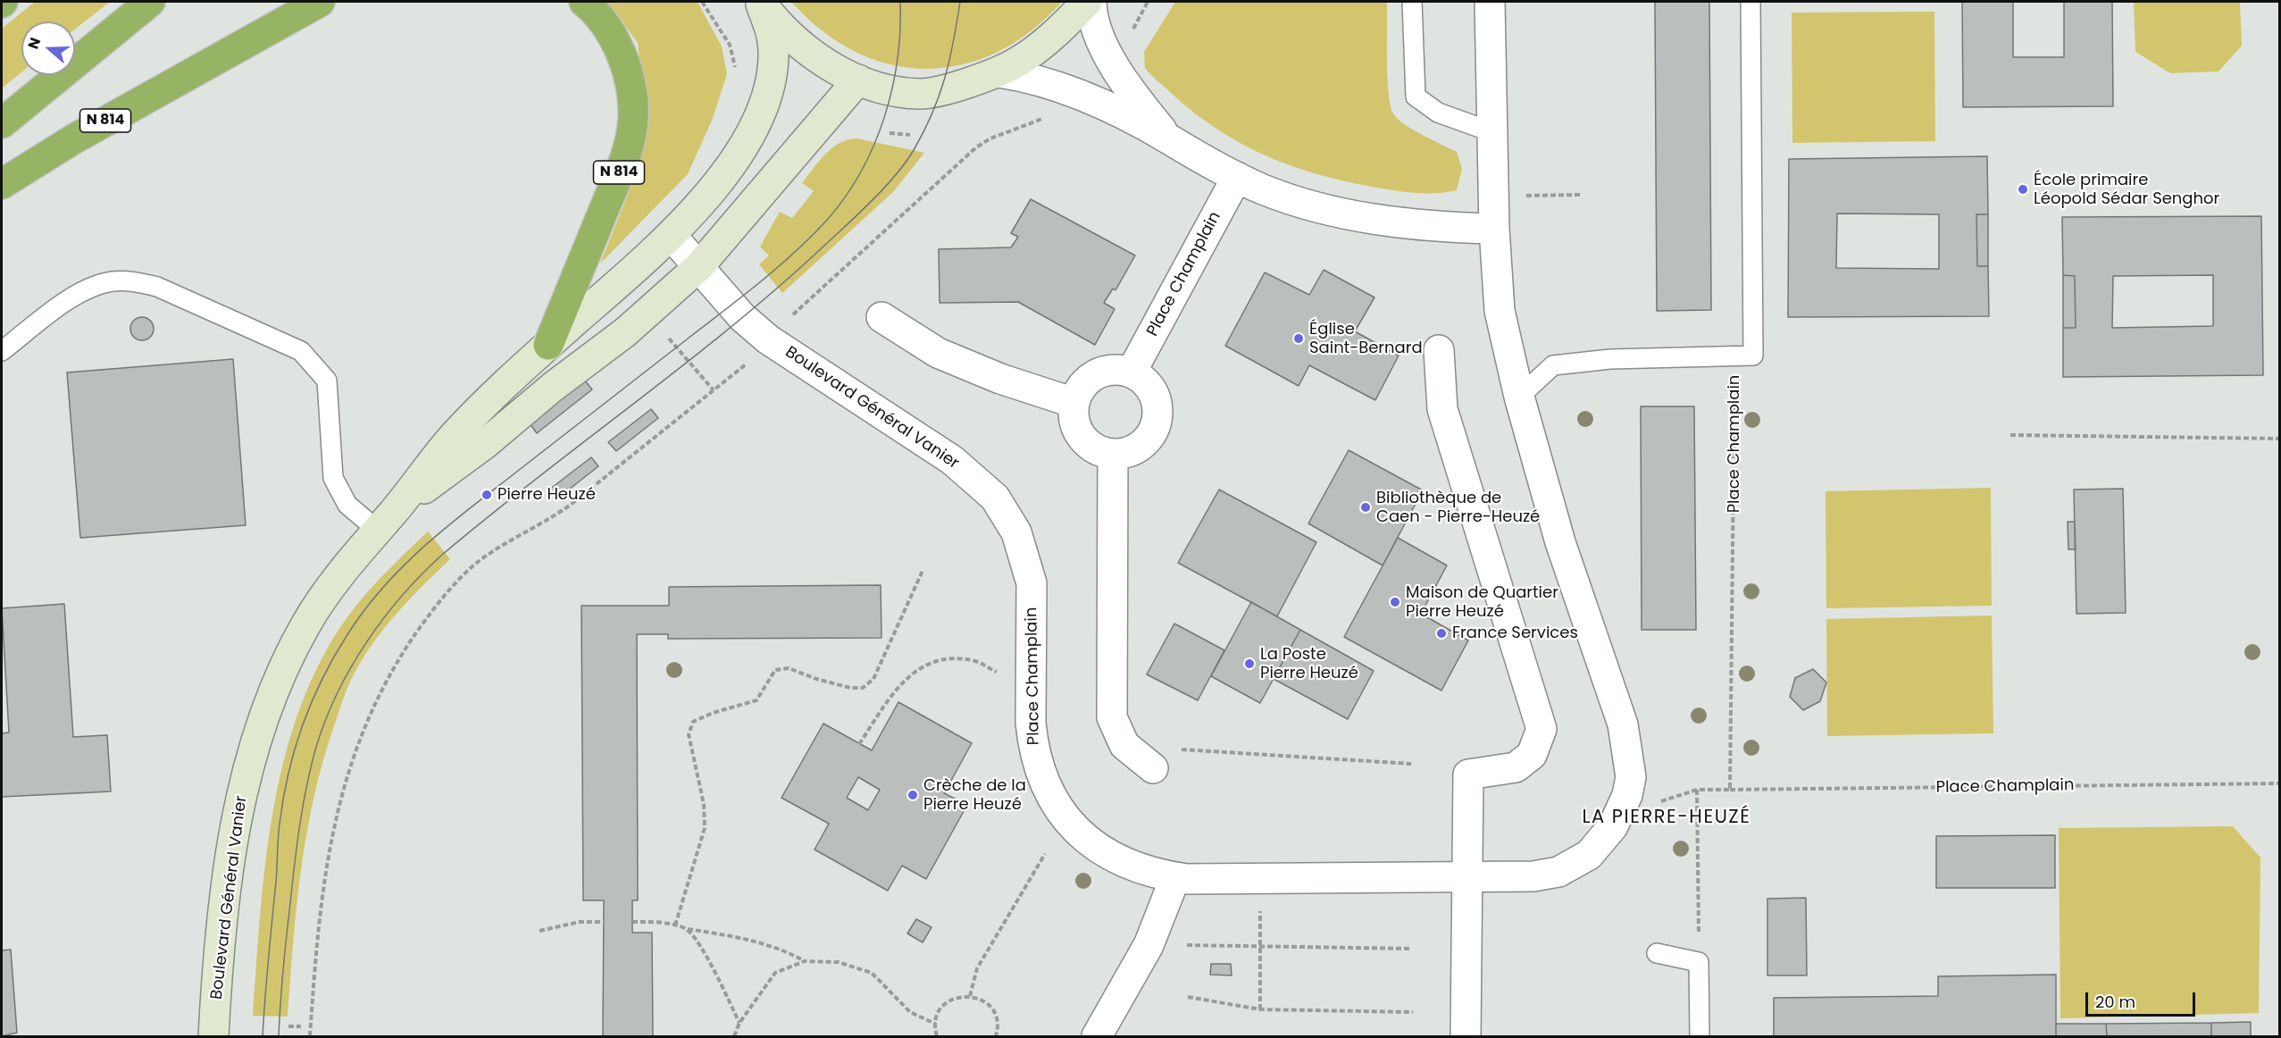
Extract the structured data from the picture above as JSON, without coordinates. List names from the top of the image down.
{
  "streets": {
    "highway": ["N 814"],
    "street": ["Place Champlain", "Boulevard Général Vanier"]
  },
  "crossings": [
    ["N 814", "Boulevard Général Vanier"],
    ["Place Champlain", "Boulevard Général Vanier"]
  ],
  "districts": ["LA PIERRE-HEUZÉ"],
  "places": [
    "École primaire Léopold Sédar Senghor",
    "Église Saint-Bernard",
    "Pierre Heuzé",
    "Bibliothèque de Caen - Pierre-Heuzé",
    "Maison de Quartier Pierre Heuzé",
    "France Services",
    "La Poste Pierre Heuzé",
    "Crèche de la Pierre Heuzé"
  ],
  "scale_bar": "20 m",
  "north": "left"
}
